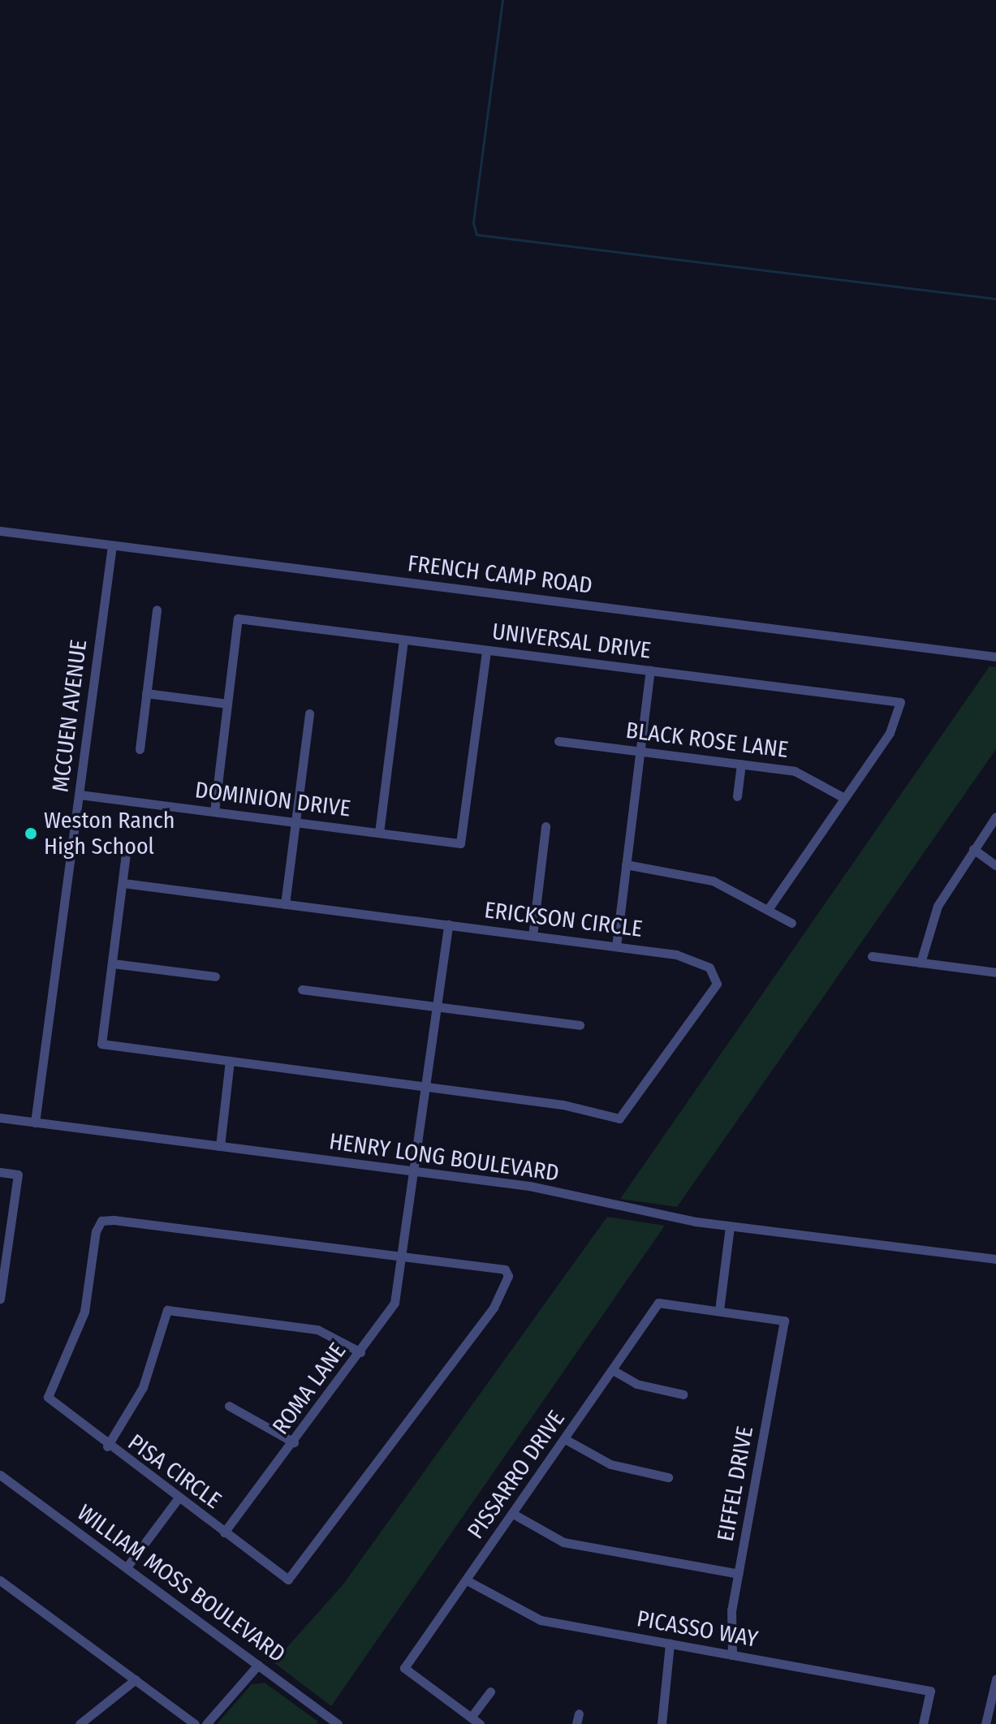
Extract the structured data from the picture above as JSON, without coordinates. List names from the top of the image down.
{
  "streets": {
    "street": [
      "FRENCH CAMP ROAD",
      "UNIVERSAL DRIVE",
      "MCCUEN AVENUE",
      "BLACK ROSE LANE",
      "DOMINION DRIVE",
      "ERICKSON CIRCLE",
      "HENRY LONG BOULEVARD",
      "ROMA LANE",
      "PISA CIRCLE",
      "PISSARRO DRIVE",
      "EIFFEL DRIVE",
      "WILLIAM MOSS BOULEVARD",
      "PICASSO WAY"
    ]
  },
  "crossings": [
    ["FRENCH CAMP ROAD", "MCCUEN AVENUE"],
    ["UNIVERSAL DRIVE", "BLACK ROSE LANE"],
    ["UNIVERSAL DRIVE", "DOMINION DRIVE"],
    ["MCCUEN AVENUE", "DOMINION DRIVE"],
    ["MCCUEN AVENUE", "HENRY LONG BOULEVARD"],
    ["ROMA LANE", "PISA CIRCLE"],
    ["PISSARRO DRIVE", "EIFFEL DRIVE"],
    ["PISSARRO DRIVE", "PICASSO WAY"],
    ["EIFFEL DRIVE", "PICASSO WAY"]
  ],
  "places": ["Weston Ranch High School"]
}
